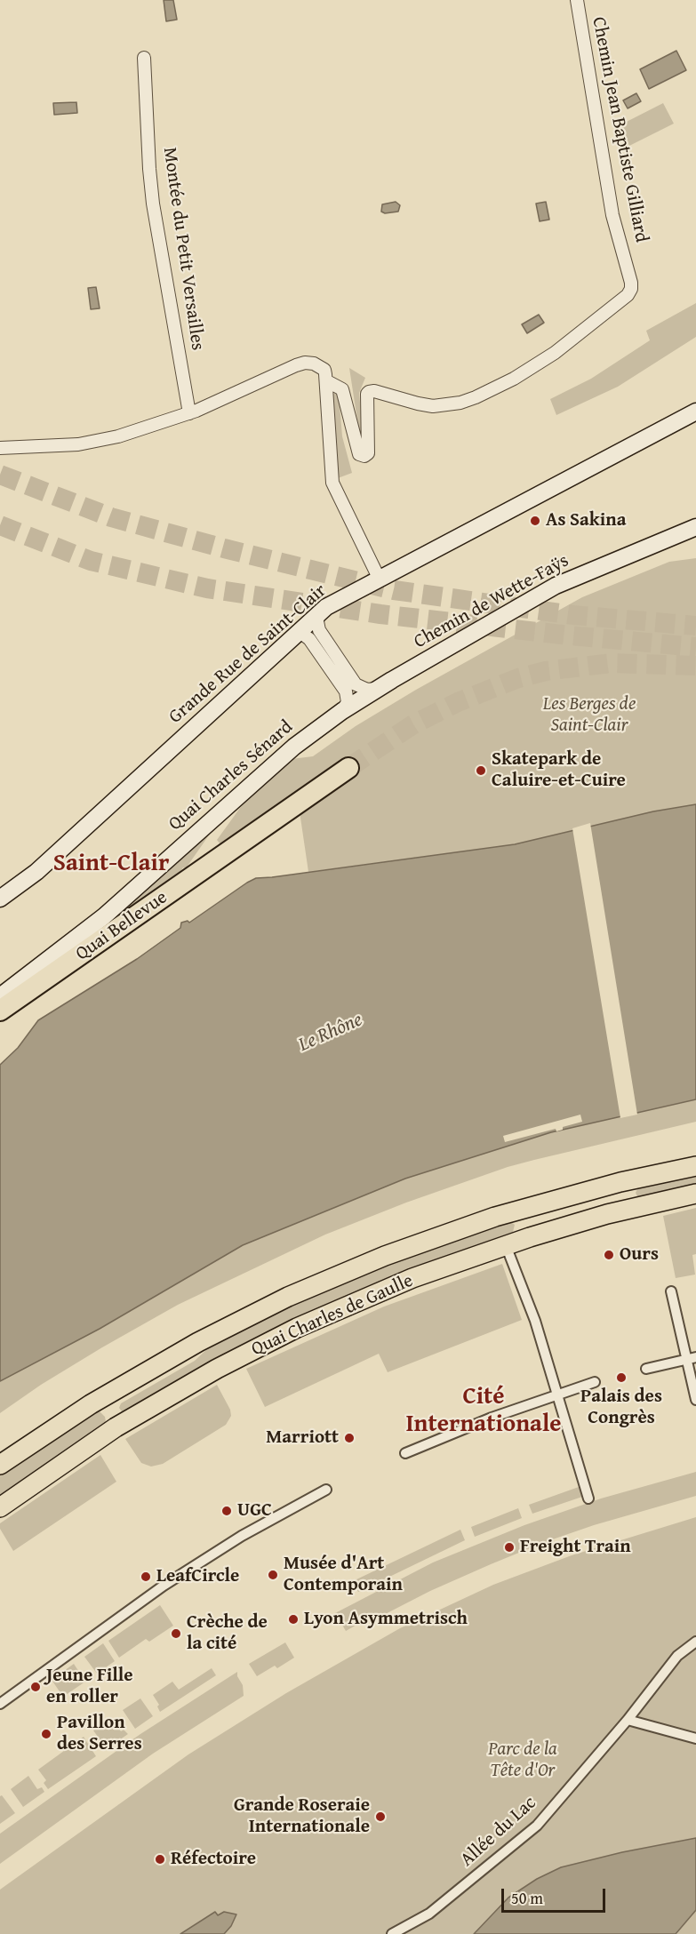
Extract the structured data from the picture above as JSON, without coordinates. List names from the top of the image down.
{
  "streets": {
    "highway": ["Quai Bellevue"],
    "main road": [
      "Chemin de Wette-Faÿs",
      "Grande Rue de Saint-Clair",
      "Quai Charles Sénard",
      "Quai Charles de Gaulle"
    ],
    "street": ["Chemin Jean Baptiste Gilliard", "Montée du Petit Versailles", "Allée du Lac"]
  },
  "crossings": [
    ["Chemin de Wette-Faÿs", "Quai Charles Sénard"]
  ],
  "districts": ["Saint-Clair", "Cité Internationale"],
  "water": ["Le Rhône"],
  "parks": ["Les Berges de Saint-Clair", "Parc de la Tête d'Or"],
  "places": [
    "As Sakina",
    "Skatepark de Caluire-et-Cuire",
    "Ours",
    "Palais des Congrès",
    "Marriott",
    "UGC",
    "Freight Train",
    "Musée d'Art Contemporain",
    "LeafCircle",
    "Lyon Asymmetrisch",
    "Crèche de la cité",
    "Jeune Fille en roller",
    "Pavillon des Serres",
    "Grande Roseraie Internationale",
    "Réfectoire"
  ],
  "scale_bar": "50 m"
}
